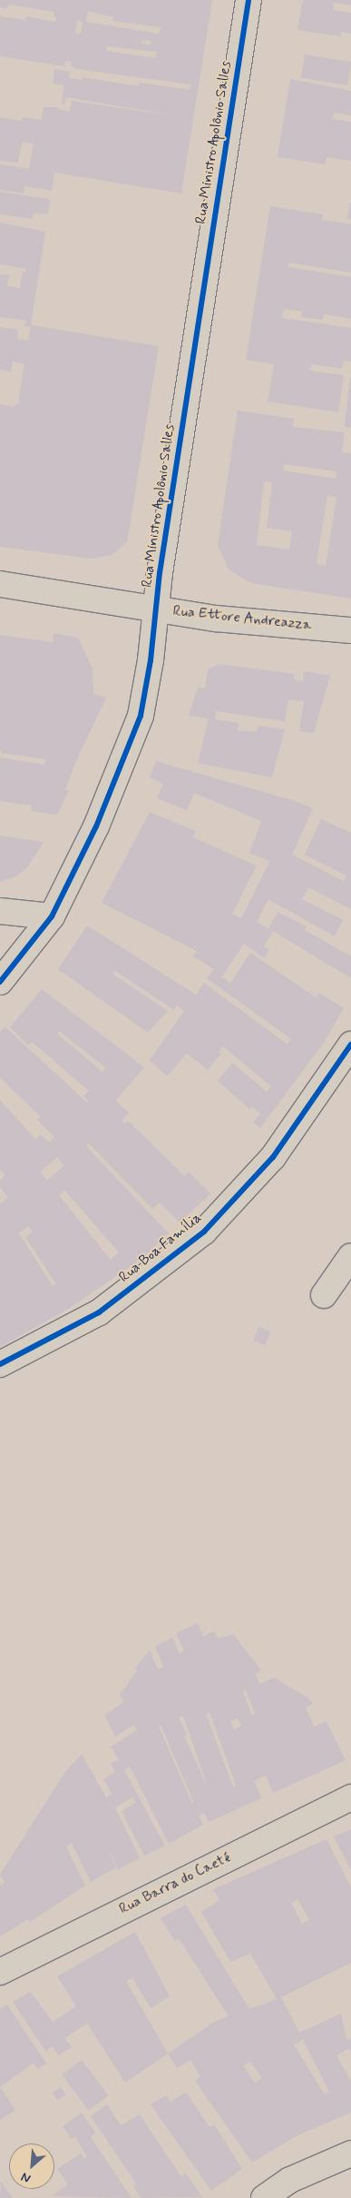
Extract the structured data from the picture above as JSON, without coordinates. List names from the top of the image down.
{
  "streets": {
    "street": [
      "Rua Ministro Apolônio Salles",
      "Rua Ettore Andreazza",
      "Rua Boa Família",
      "Rua Barra do Caeté"
    ]
  },
  "crossings": [
    ["Rua Ministro Apolônio Salles", "Rua Ettore Andreazza"]
  ],
  "north": "bottom left"
}
